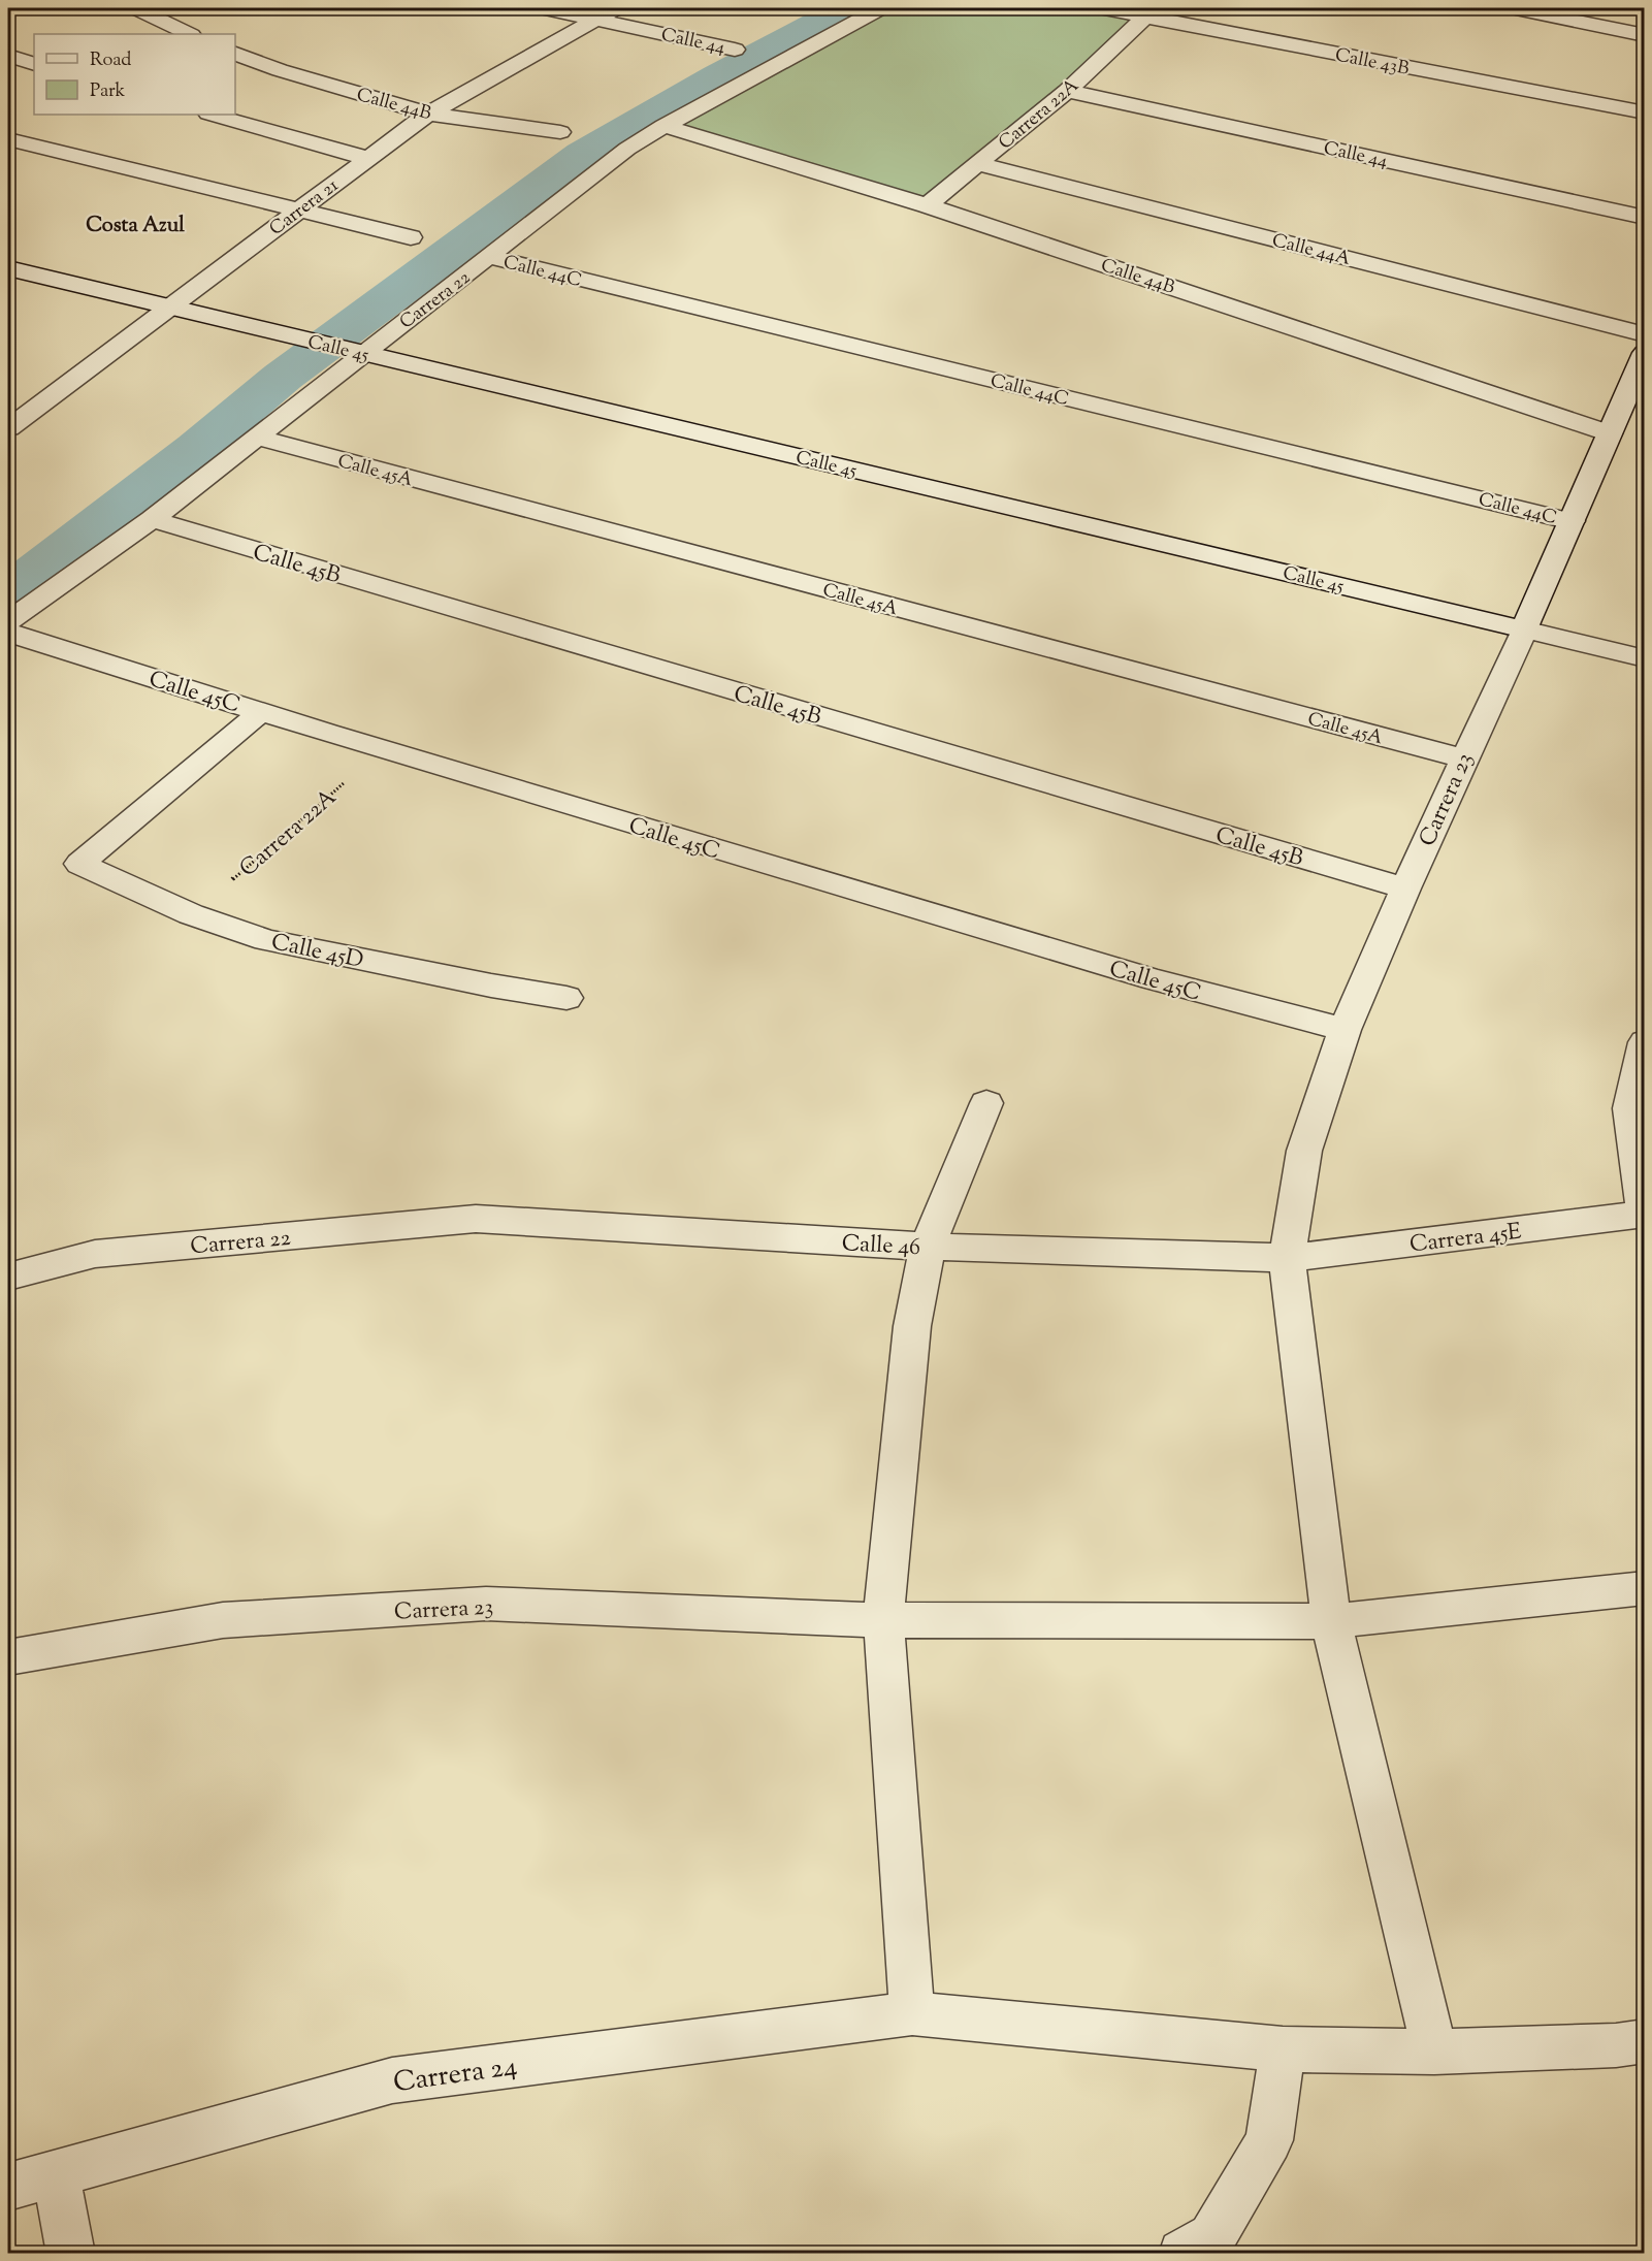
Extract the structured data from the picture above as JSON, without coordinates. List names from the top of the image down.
{
  "streets": {
    "street": [
      "Calle 44",
      "Calle 43B",
      "Calle 44B",
      "Carrera 22A",
      "Carrera 21",
      "Calle 44A",
      "Calle 44C",
      "Carrera 22",
      "Calle 45",
      "Calle 45A",
      "Calle 45B",
      "Calle 45C",
      "Carrera 23",
      "Calle 45D",
      "Carrera 45E",
      "Calle 46",
      "Carrera 24"
    ]
  },
  "crossings": [
    ["Calle 44", "Carrera 22A"],
    ["Calle 44", "Carrera 21"],
    ["Calle 43B", "Carrera 22A"],
    ["Calle 44B", "Carrera 22A"],
    ["Calle 44B", "Carrera 21"],
    ["Calle 44B", "Carrera 22"],
    ["Calle 44B", "Carrera 23"],
    ["Carrera 22A", "Calle 44A"],
    ["Carrera 22A", "Calle 45C"],
    ["Carrera 22A", "Calle 45D"],
    ["Carrera 21", "Calle 45"],
    ["Calle 44C", "Carrera 22"],
    ["Calle 44C", "Carrera 23"],
    ["Carrera 22", "Calle 45"],
    ["Carrera 22", "Calle 45A"],
    ["Carrera 22", "Calle 45B"],
    ["Carrera 22", "Calle 46"],
    ["Calle 45", "Carrera 23"],
    ["Calle 45A", "Carrera 23"],
    ["Calle 45B", "Carrera 23"],
    ["Calle 45C", "Carrera 23"],
    ["Calle 45C", "Calle 45D"],
    ["Carrera 23", "Carrera 45E"],
    ["Carrera 23", "Calle 46"],
    ["Carrera 23", "Carrera 24"],
    ["Carrera 45E", "Calle 46"]
  ],
  "districts": ["Costa Azul"],
  "legend": ["Road", "Park"]
}
